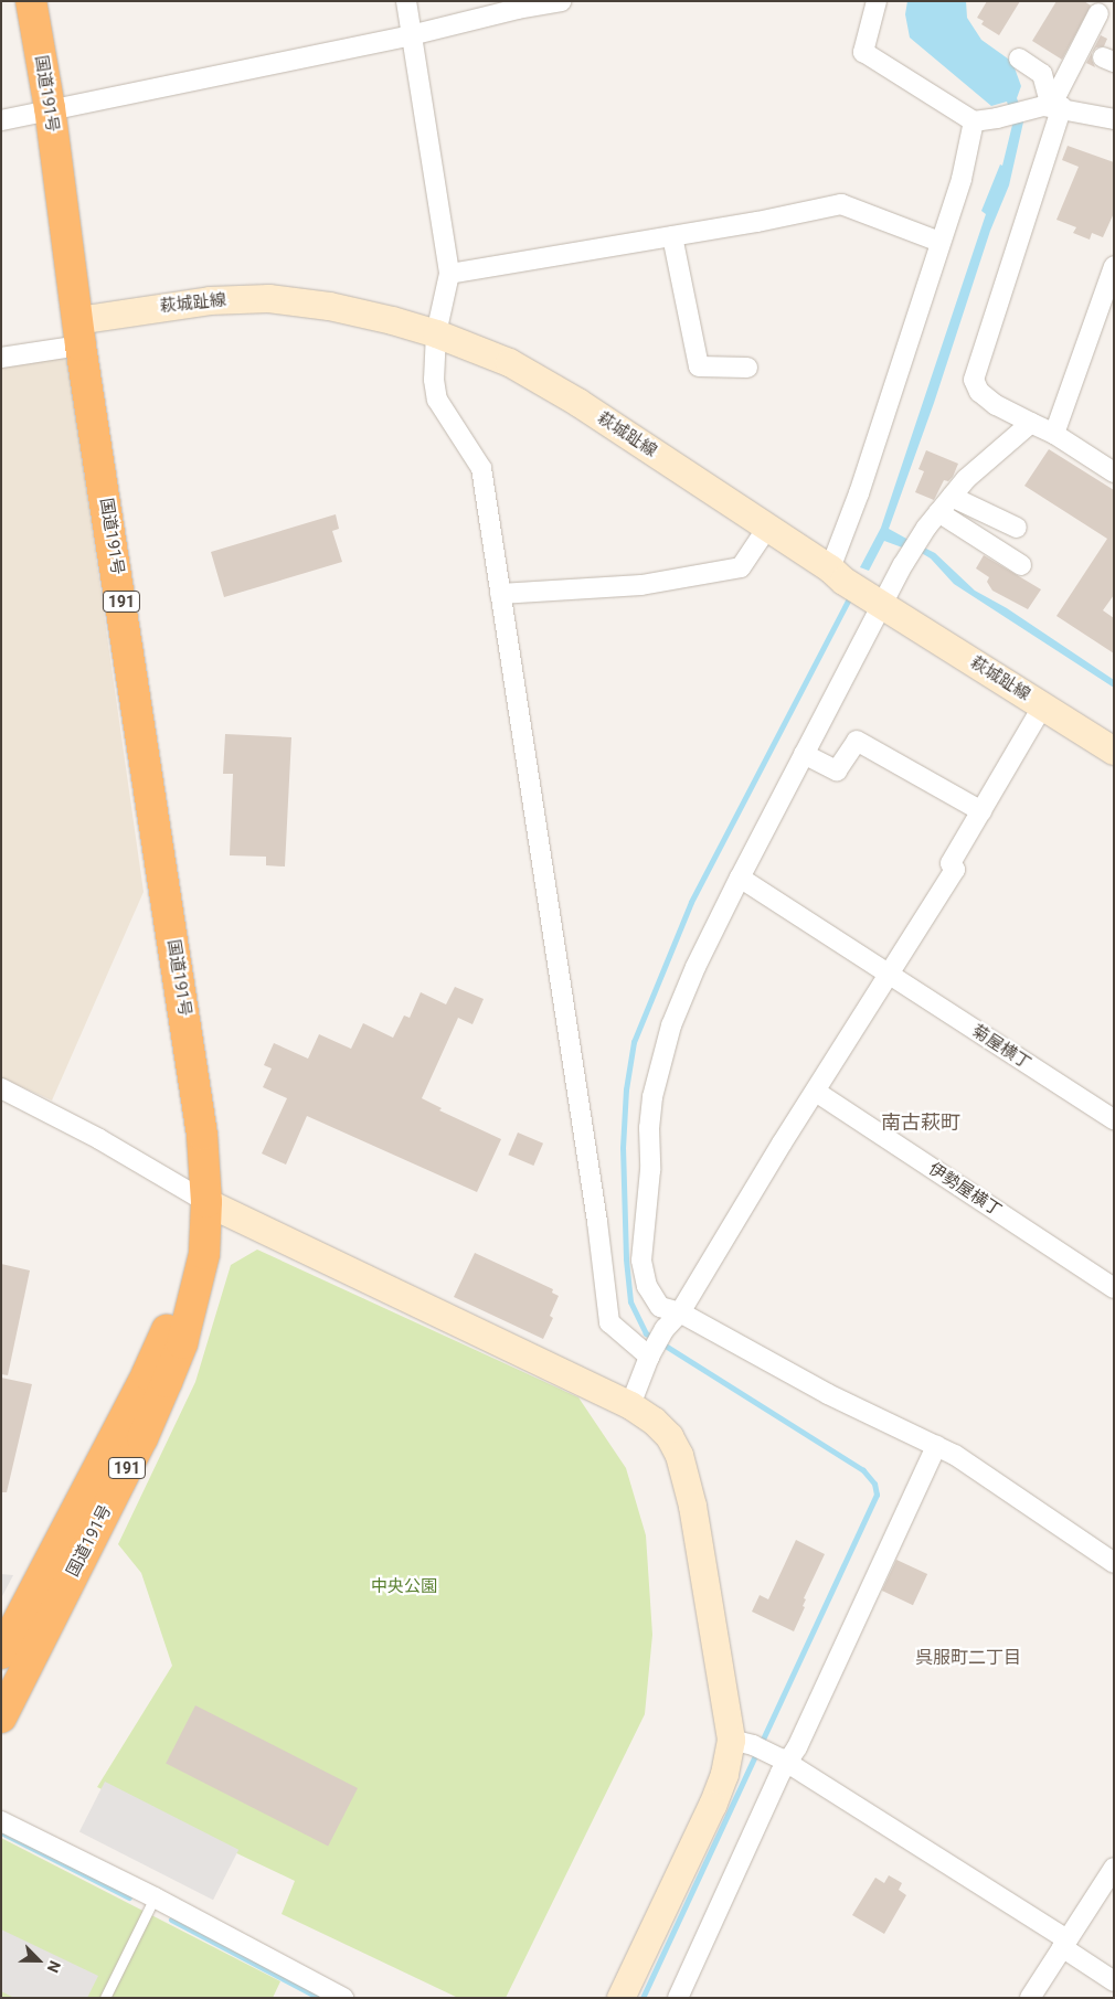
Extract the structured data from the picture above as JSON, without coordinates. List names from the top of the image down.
{
  "streets": {
    "highway": ["国道191号", "191"],
    "main road": ["萩城趾線"],
    "street": ["菊屋横丁", "伊勢屋横丁"]
  },
  "crossings": [
    ["国道191号", "萩城趾線"]
  ],
  "districts": ["南古萩町", "呉服町二丁目"],
  "parks": ["中央公園"],
  "north": "bottom right"
}
